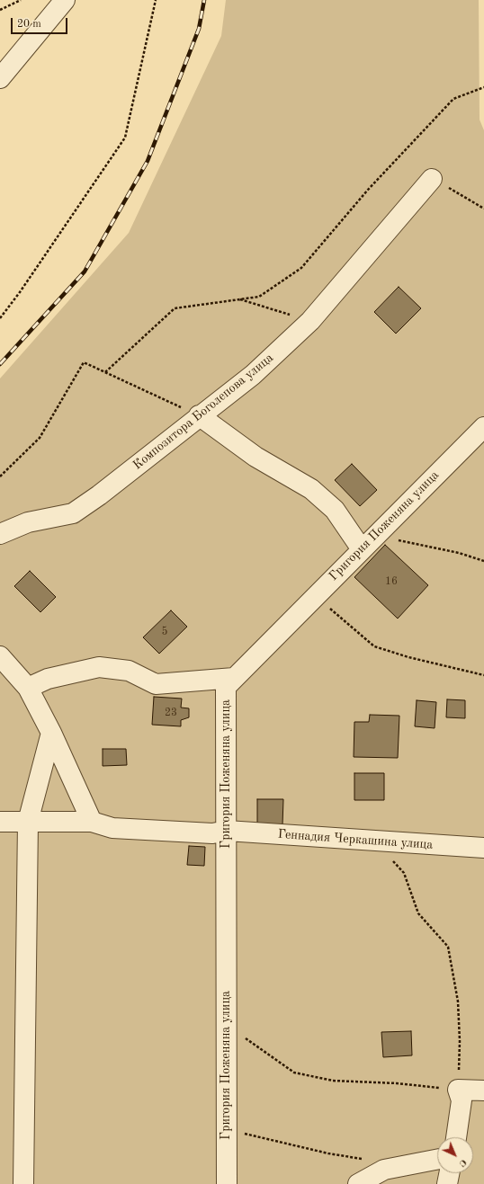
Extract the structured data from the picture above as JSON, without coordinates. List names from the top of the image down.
{
  "streets": {
    "street": ["Композитора Боголепова улица", "Григория Поженяна улица", "Геннадия Черкашина улица"]
  },
  "crossings": [
    ["Григория Поженяна улица", "Геннадия Черкашина улица"]
  ],
  "house_numbers": ["16", "5", "23"],
  "scale_bar": "20 m",
  "north": "bottom right"
}
